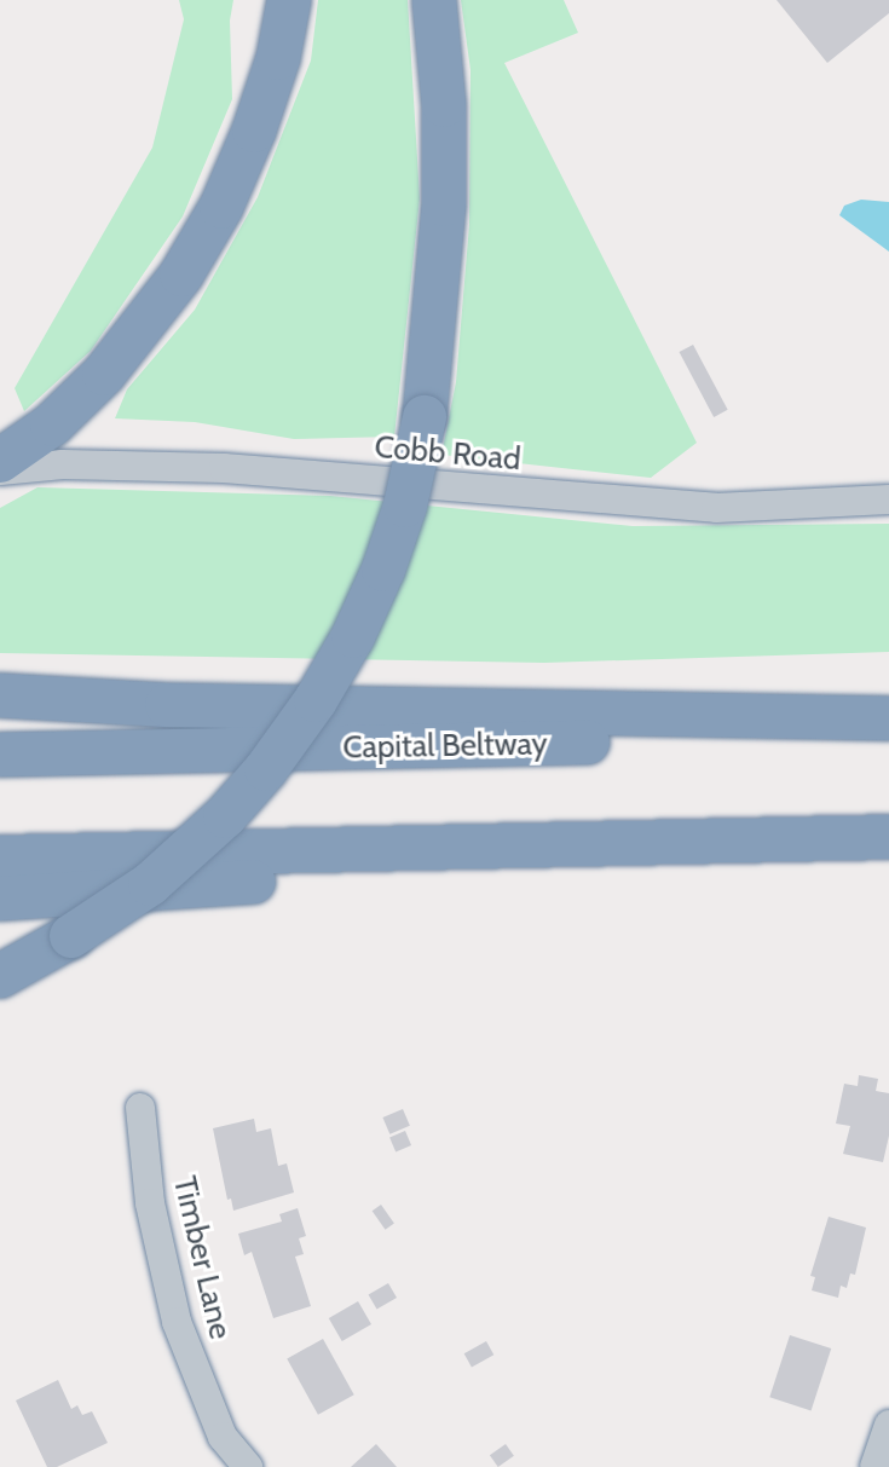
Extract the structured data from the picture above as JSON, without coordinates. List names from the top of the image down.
{
  "streets": {
    "highway": ["Capital Beltway"],
    "street": ["Cobb Road", "Timber Lane"]
  }
}
